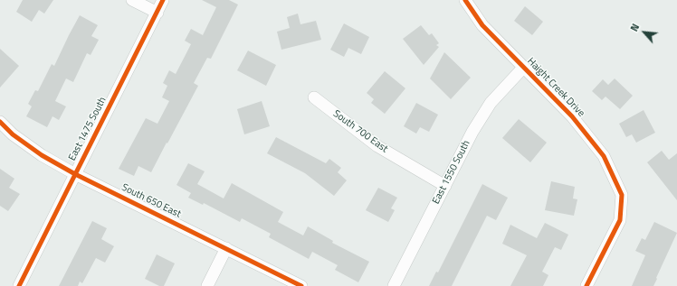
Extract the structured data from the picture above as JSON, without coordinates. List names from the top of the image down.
{
  "streets": {
    "street": [
      "Haight Creek Drive",
      "East 1475 South",
      "South 700 East",
      "East 1550 South",
      "South 650 East"
    ]
  },
  "crossings": [
    ["Haight Creek Drive", "East 1550 South"],
    ["East 1475 South", "South 650 East"],
    ["South 700 East", "East 1550 South"]
  ],
  "north": "top left"
}
